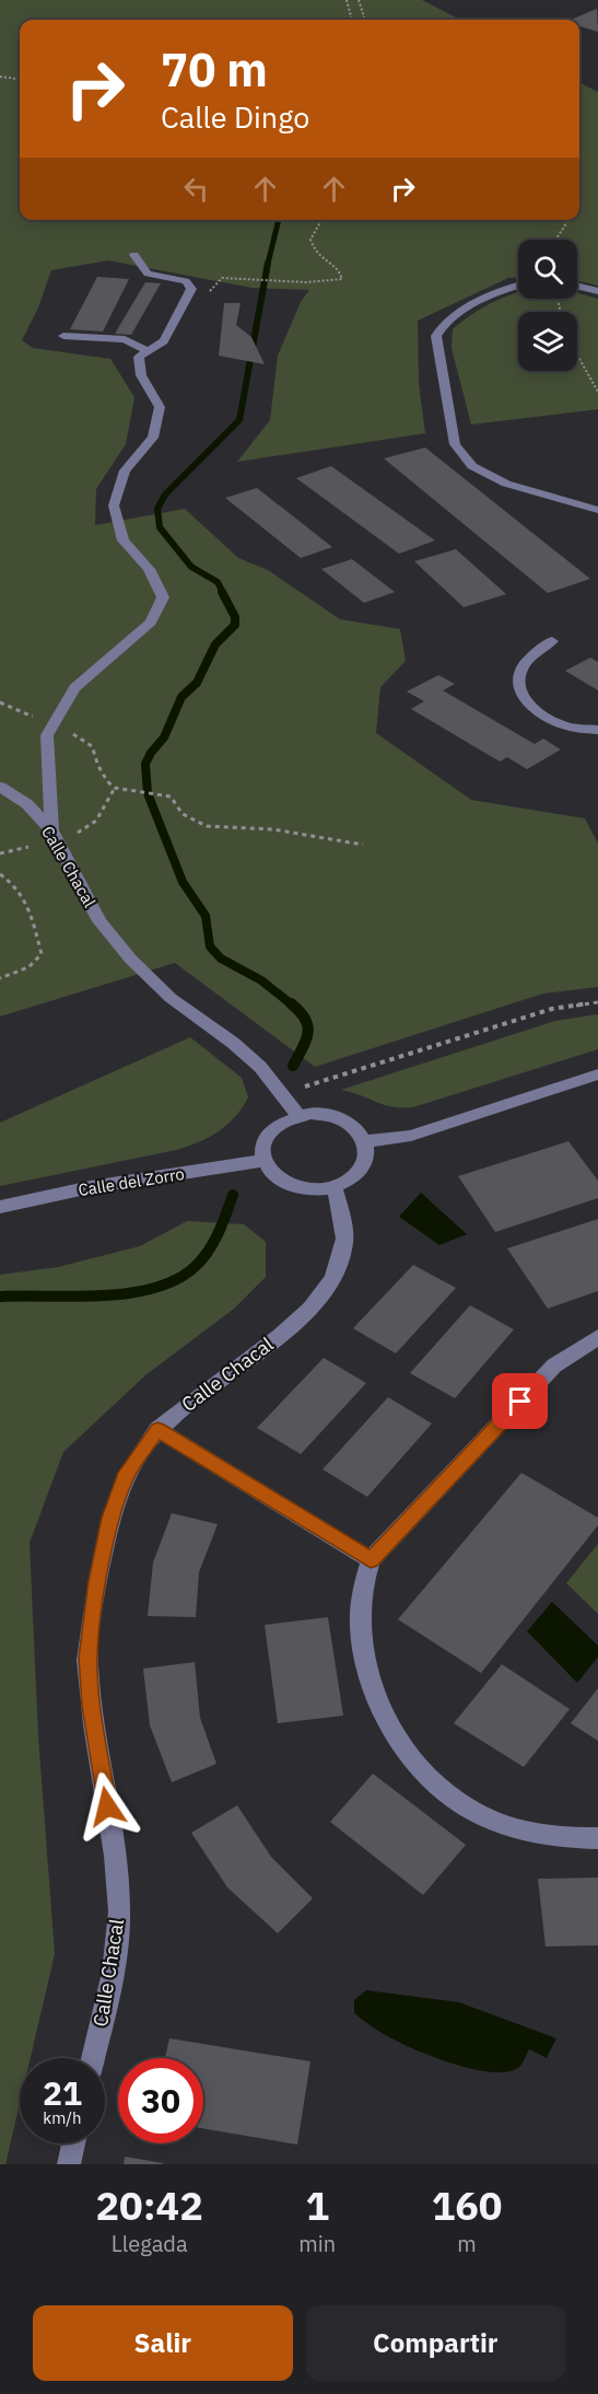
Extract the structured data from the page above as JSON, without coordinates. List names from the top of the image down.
{
  "streets": {
    "street": ["Calle Chacal", "Calle del Zorro"]
  },
  "crossings": [
    ["Calle Chacal", "Calle del Zorro"]
  ],
  "page": {
    "turn": ["70 m", "Calle Dingo"],
    "speed": "21 km/h",
    "limit": "30",
    "eta": [
      "20:42",
      "Llegada",
      "1",
      "min",
      "160",
      "m"
    ],
    "buttons": ["Salir", "Compartir"]
  }
}
